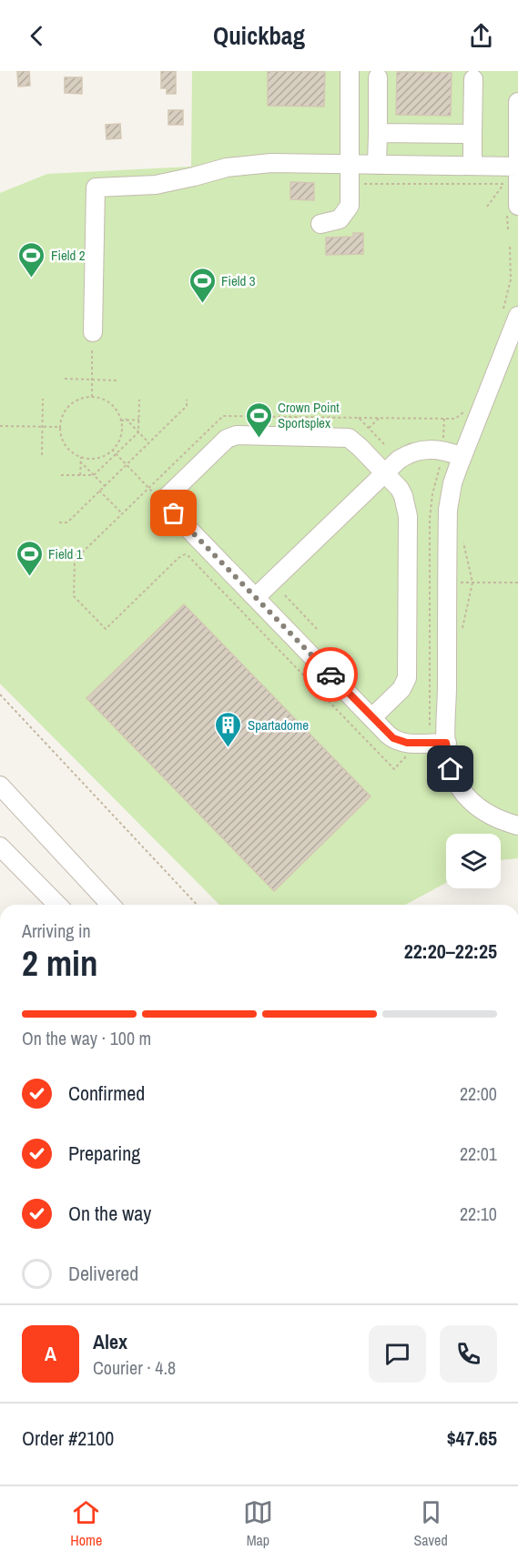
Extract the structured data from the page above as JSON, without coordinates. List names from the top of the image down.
{
  "places": {
    "sports": [
      "Field 2",
      "Field 3",
      "Crown Point Sportsplex",
      "Field 1"
    ],
    "building": ["Spartadome"]
  },
  "page": {
    "header": "Quickbag",
    "heading": ["2 min", "Arriving in", "22:20–22:25"],
    "panel": [
      "Alex",
      "Courier · 4.8",
      "Order #2100",
      "$47.65"
    ],
    "bar": "On the way · 100 m",
    "list": [
      ["Confirmed", "22:00"],
      ["Preparing", "22:01"],
      ["On the way", "22:10"],
      "Delivered"
    ],
    "round": "A",
    "tabs": ["Home", "Map", "Saved"]
  }
}
